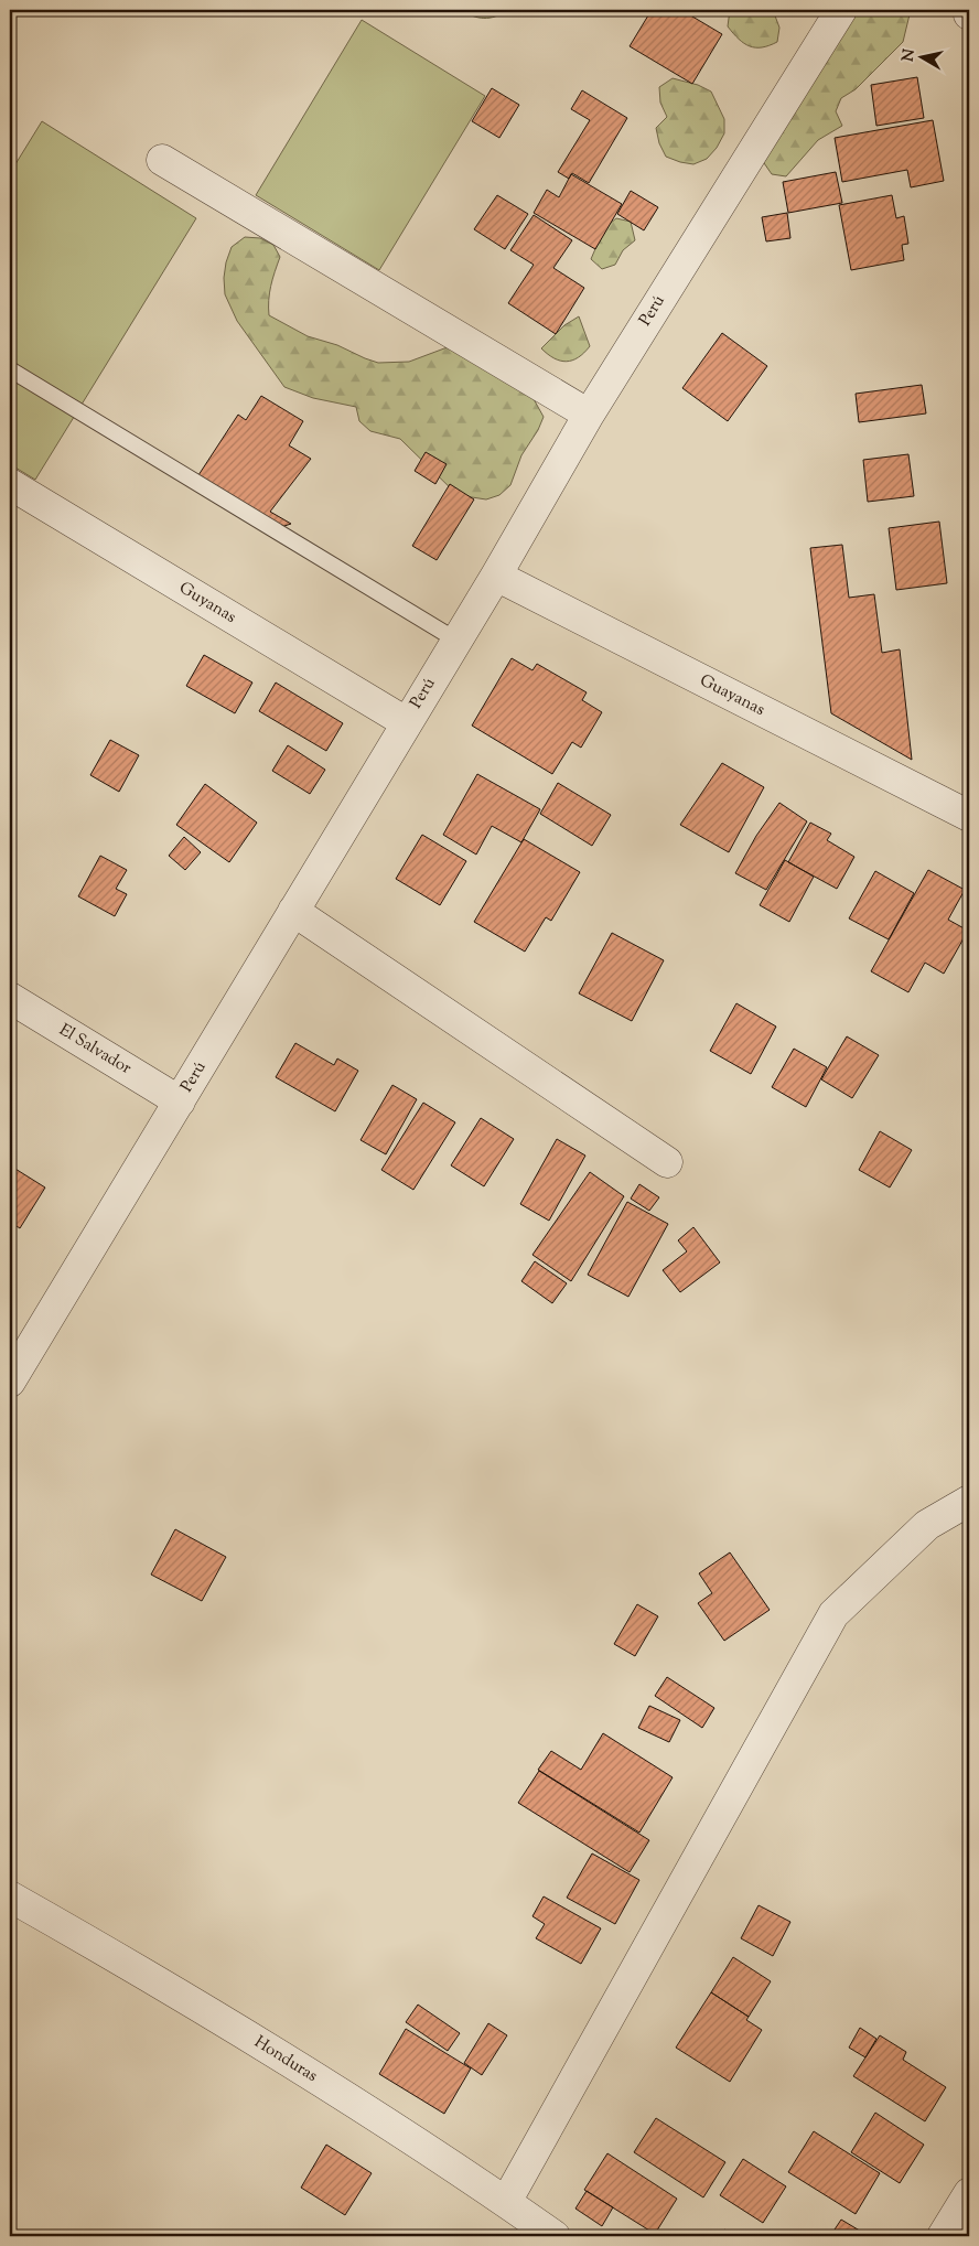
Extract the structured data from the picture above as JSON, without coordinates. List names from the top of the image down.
{
  "streets": {
    "street": [
      "Perú",
      "Guyanas",
      "Guayanas",
      "El Salvador",
      "Honduras"
    ]
  },
  "crossings": [
    ["Perú", "Guyanas"],
    ["Perú", "Guayanas"],
    ["Perú", "El Salvador"]
  ],
  "north": "left"
}
